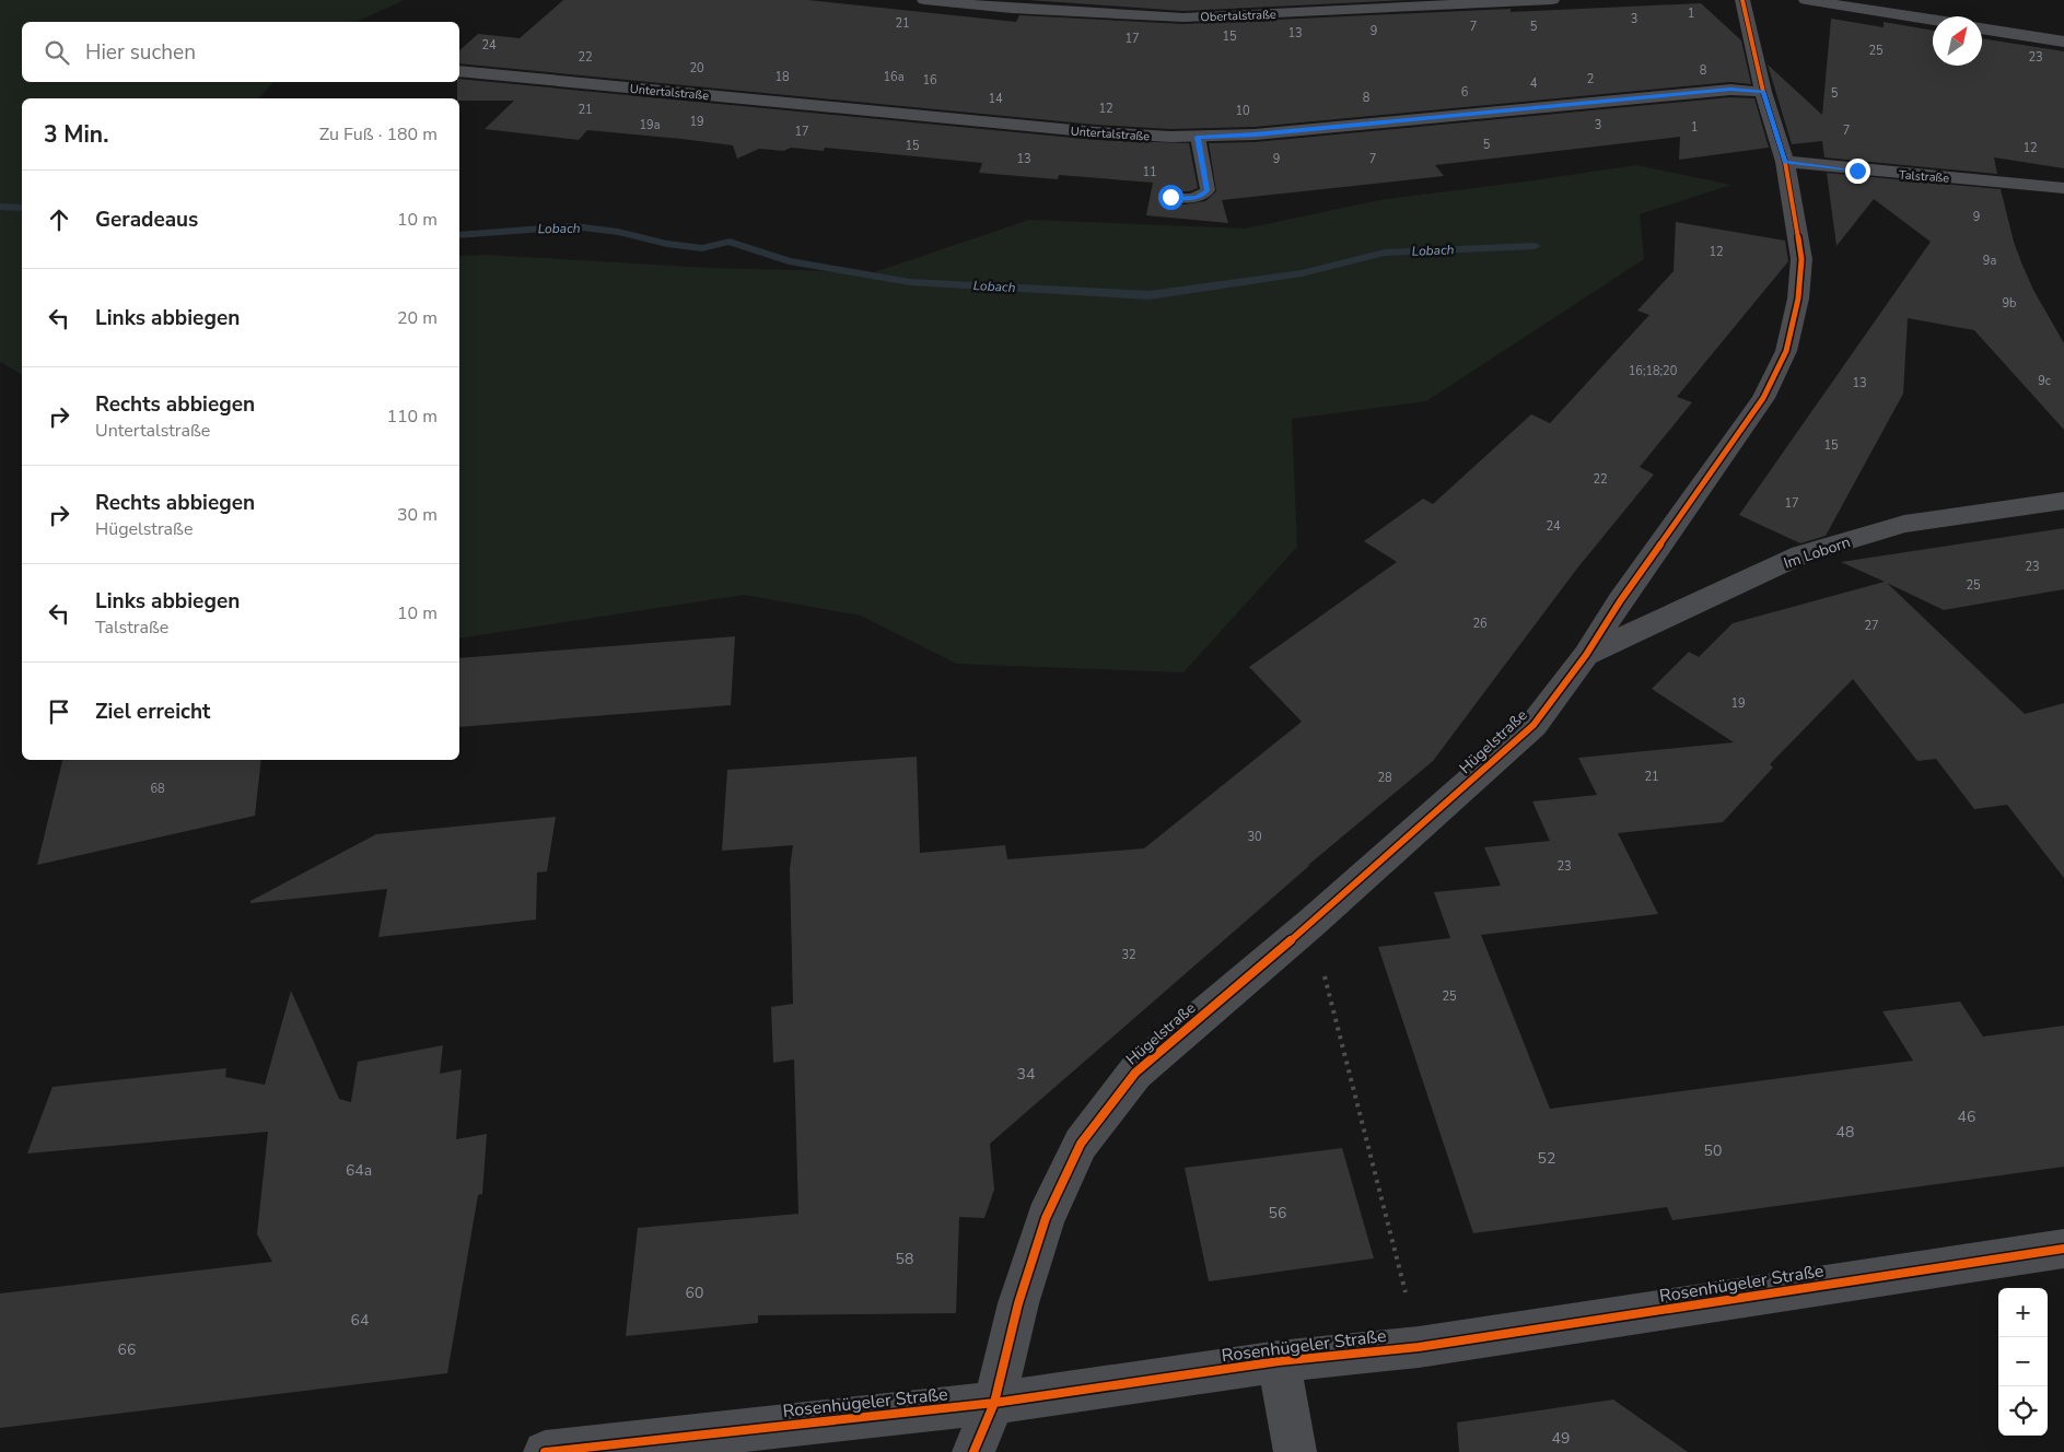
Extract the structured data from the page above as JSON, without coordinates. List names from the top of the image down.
{
  "streets": {
    "street": [
      "Obertalstraße",
      "Untertalstraße",
      "Talstraße",
      "Im Loborn",
      "Hügelstraße",
      "Rosenhügeler Straße"
    ]
  },
  "crossings": [
    ["Untertalstraße", "Hügelstraße"],
    ["Talstraße", "Hügelstraße"],
    ["Im Loborn", "Hügelstraße"],
    ["Hügelstraße", "Rosenhügeler Straße"]
  ],
  "water": ["Lobach"],
  "house_numbers": [
    "1",
    "3",
    "21",
    "7",
    "5",
    "9",
    "13",
    "15",
    "17",
    "24",
    "25",
    "22",
    "23",
    "20",
    "8",
    "18",
    "16a",
    "2",
    "16",
    "4",
    "6",
    "5",
    "8",
    "14",
    "12",
    "21",
    "10",
    "19",
    "19a",
    "3",
    "1",
    "7",
    "17",
    "5",
    "15",
    "12",
    "13",
    "9",
    "7",
    "11",
    "9",
    "12",
    "9a",
    "9b",
    "16;18;20",
    "9c",
    "13",
    "15",
    "22",
    "17",
    "24",
    "23",
    "25",
    "26",
    "27",
    "19",
    "21",
    "28",
    "68",
    "30",
    "23",
    "32",
    "25",
    "34",
    "46",
    "48",
    "50",
    "52",
    "64a",
    "56",
    "58",
    "60",
    "64",
    "66",
    "49"
  ],
  "north": "top right",
  "page": {
    "search": "Hier suchen",
    "heading": ["3 Min.", "Zu Fuß · 180 m"],
    "list": [
      ["Geradeaus", "10 m"],
      ["Links abbiegen", "20 m"],
      ["Rechts abbiegen", "Untertalstraße", "110 m"],
      ["Rechts abbiegen", "Hügelstraße", "30 m"],
      ["Links abbiegen", "Talstraße", "10 m"],
      "Ziel erreicht"
    ],
    "map_buttons": ["+", "−"]
  }
}
